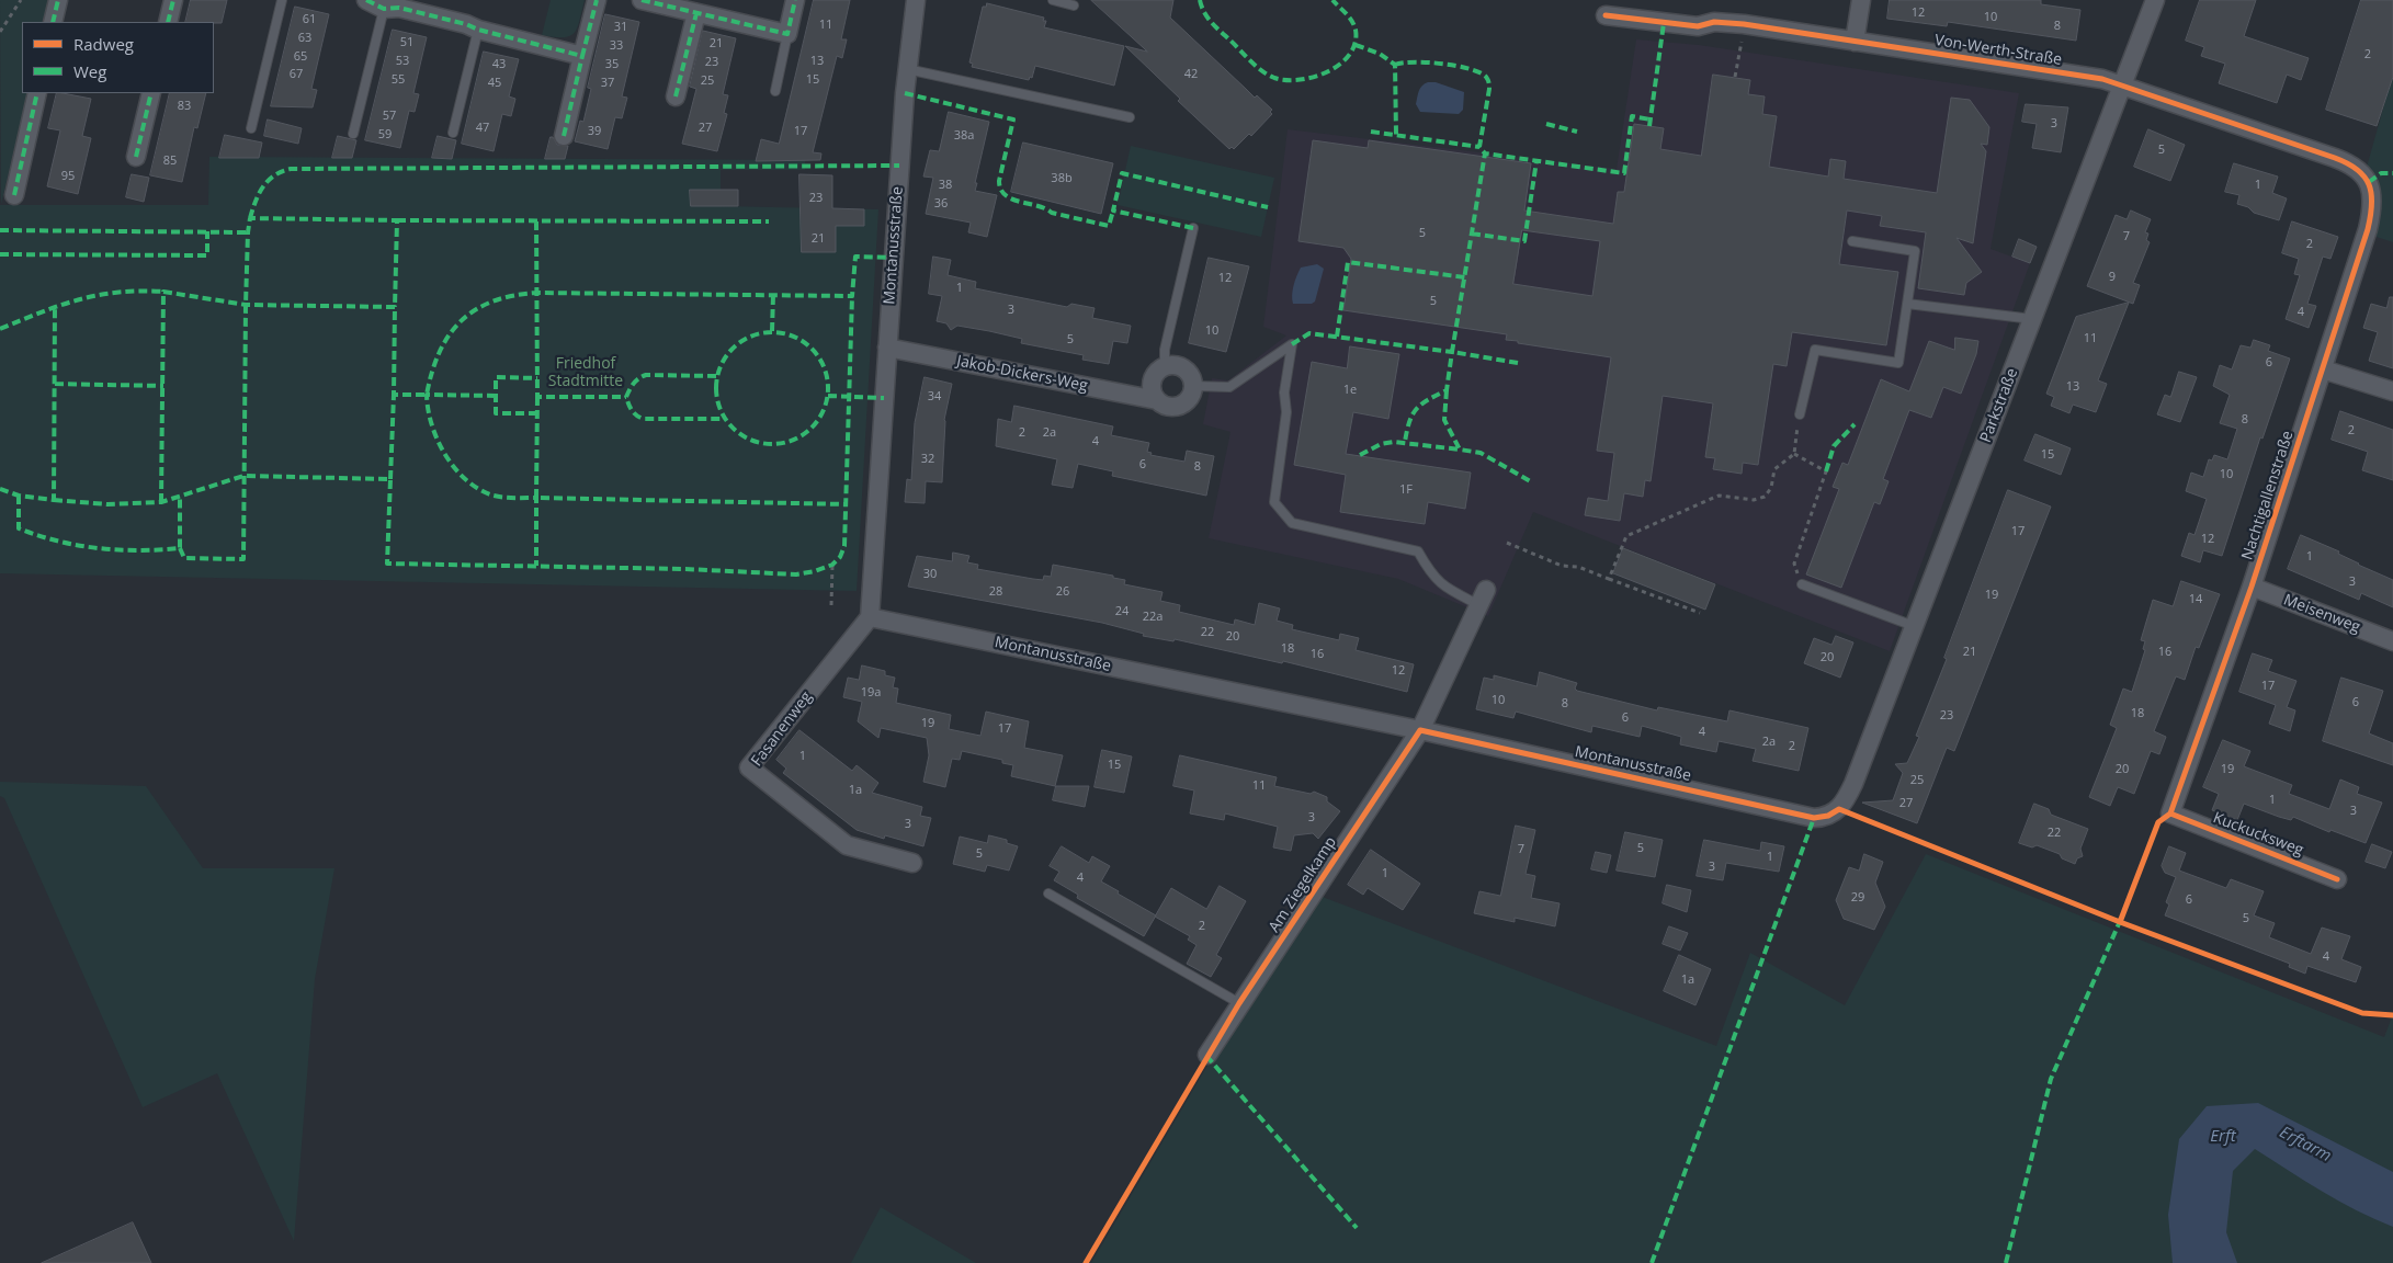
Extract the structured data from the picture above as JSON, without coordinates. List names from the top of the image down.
{
  "streets": {
    "street": [
      "Von-Werth-Straße",
      "Montanusstraße",
      "Jakob-Dickers-Weg",
      "Parkstraße",
      "Nachtigallenstraße",
      "Meisenweg",
      "Fasanenweg",
      "Kuckucksweg",
      "Am Ziegelkamp"
    ]
  },
  "crossings": [
    ["Von-Werth-Straße", "Parkstraße"],
    ["Von-Werth-Straße", "Nachtigallenstraße"],
    ["Montanusstraße", "Jakob-Dickers-Weg"],
    ["Montanusstraße", "Parkstraße"],
    ["Montanusstraße", "Fasanenweg"],
    ["Montanusstraße", "Am Ziegelkamp"],
    ["Nachtigallenstraße", "Meisenweg"],
    ["Nachtigallenstraße", "Kuckucksweg"]
  ],
  "water": ["Erft", "Erftarm"],
  "parks": ["Friedhof Stadtmitte"],
  "house_numbers": [
    "12",
    "10",
    "61",
    "11",
    "8",
    "31",
    "63",
    "51",
    "21",
    "33",
    "2",
    "65",
    "53",
    "13",
    "23",
    "43",
    "35",
    "67",
    "42",
    "55",
    "15",
    "25",
    "45",
    "37",
    "83",
    "57",
    "3",
    "47",
    "27",
    "39",
    "17",
    "59",
    "38a",
    "5",
    "85",
    "95",
    "38b",
    "38",
    "1",
    "23",
    "36",
    "5",
    "7",
    "21",
    "2",
    "9",
    "12",
    "1",
    "5",
    "3",
    "4",
    "10",
    "11",
    "5",
    "6",
    "13",
    "1e",
    "34",
    "8",
    "2",
    "2",
    "2a",
    "4",
    "15",
    "32",
    "6",
    "8",
    "10",
    "1F",
    "17",
    "12",
    "1",
    "30",
    "3",
    "28",
    "26",
    "19",
    "14",
    "24",
    "22a",
    "22",
    "20",
    "18",
    "21",
    "16",
    "16",
    "20",
    "12",
    "17",
    "19a",
    "10",
    "6",
    "8",
    "18",
    "23",
    "6",
    "19",
    "17",
    "4",
    "2a",
    "2",
    "1",
    "15",
    "20",
    "19",
    "25",
    "11",
    "1a",
    "1",
    "27",
    "3",
    "3",
    "3",
    "22",
    "5",
    "7",
    "5",
    "1",
    "3",
    "1",
    "4",
    "29",
    "6",
    "5",
    "2",
    "4",
    "1a"
  ],
  "legend": ["Radweg", "Weg"]
}
